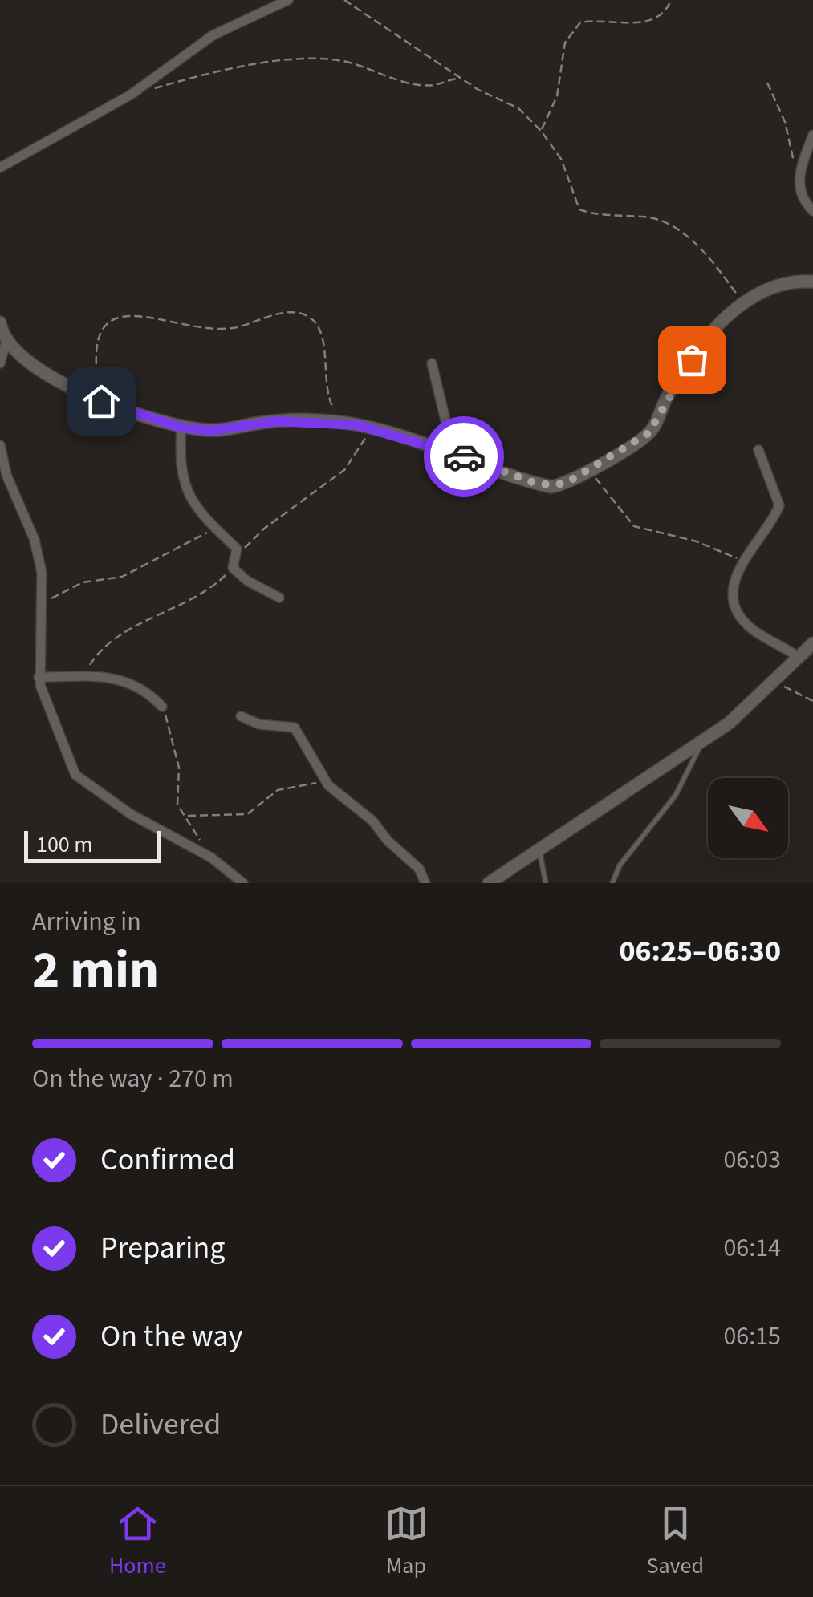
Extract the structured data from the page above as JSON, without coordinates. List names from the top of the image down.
{
  "scale_bar": "100 m",
  "north": "bottom right",
  "page": {
    "scale": "100 m",
    "heading": ["2 min", "Arriving in", "06:25–06:30"],
    "bar": "On the way · 270 m",
    "list": [
      ["Confirmed", "06:03"],
      ["Preparing", "06:14"],
      ["On the way", "06:15"],
      "Delivered"
    ],
    "tabs": ["Home", "Map", "Saved"]
  }
}
